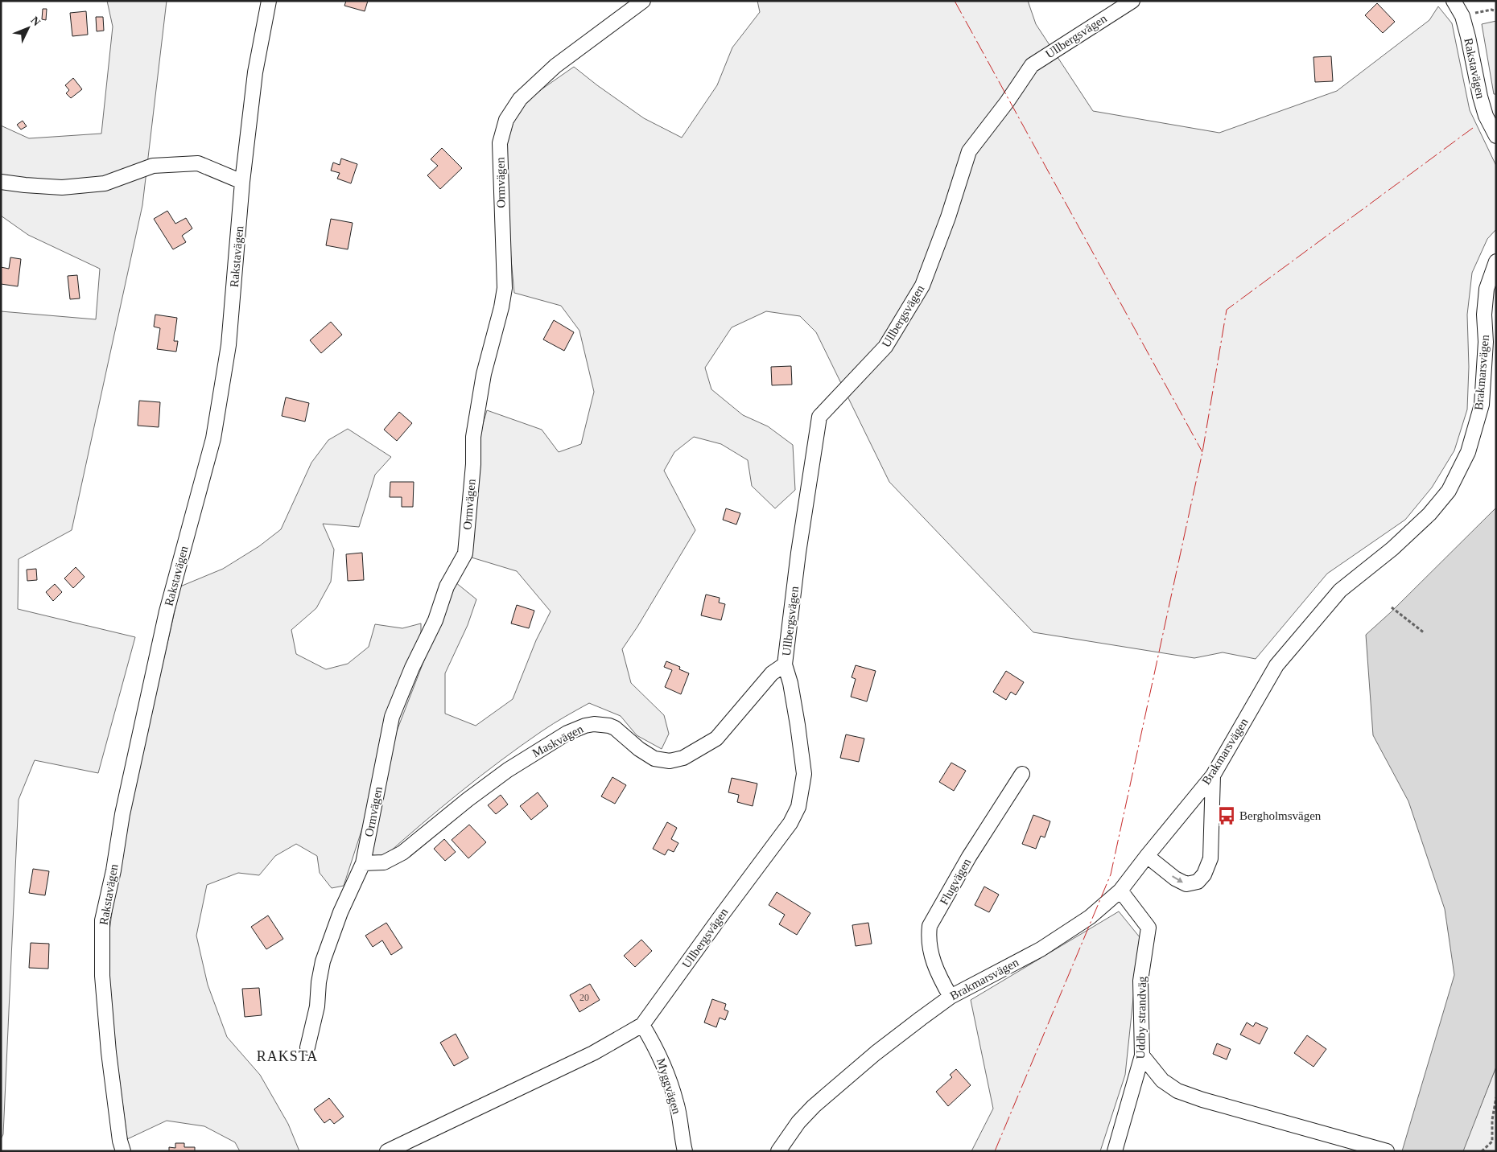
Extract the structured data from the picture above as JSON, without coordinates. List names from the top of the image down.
{
  "streets": {
    "street": [
      "Ullbergsvägen",
      "Rakstavägen",
      "Ormvägen",
      "Brakmarsvägen",
      "Maskvägen",
      "Flugvägen",
      "Uddby strandväg",
      "Myggvägen"
    ]
  },
  "crossings": [
    ["Ullbergsvägen", "Maskvägen"],
    ["Ullbergsvägen", "Myggvägen"],
    ["Ormvägen", "Maskvägen"],
    ["Brakmarsvägen", "Flugvägen"],
    ["Brakmarsvägen", "Uddby strandväg"]
  ],
  "districts": ["RAKSTA"],
  "places": {
    "bus stop": ["Bergholmsvägen"]
  },
  "house_numbers": ["20"],
  "north": "top right"
}
